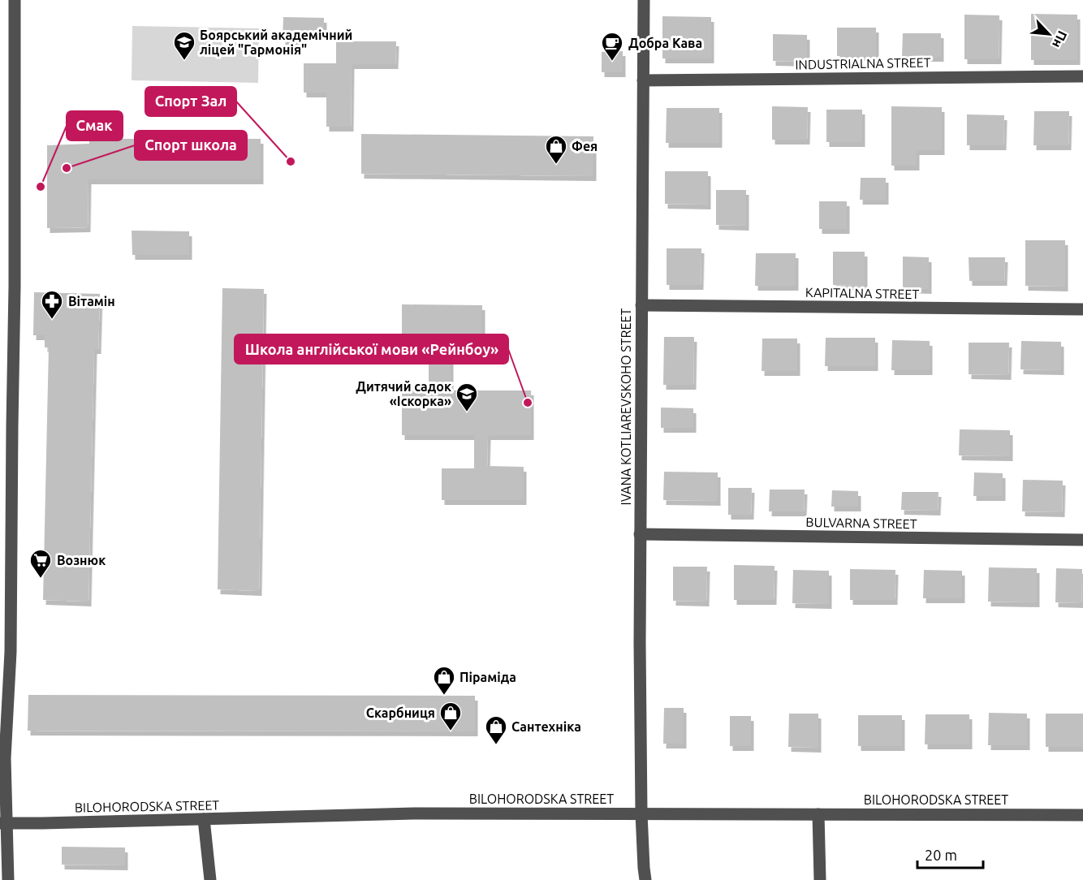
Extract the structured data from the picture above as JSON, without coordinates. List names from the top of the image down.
{
  "streets": {
    "street": [
      "INDUSTRIALNA STREET",
      "KAPITALNA STREET",
      "IVANA KOTLIAREVSKOHO STREET",
      "BULVARNA STREET",
      "BILOHORODSKA STREET"
    ]
  },
  "crossings": [
    ["INDUSTRIALNA STREET", "IVANA KOTLIAREVSKOHO STREET"],
    ["KAPITALNA STREET", "IVANA KOTLIAREVSKOHO STREET"],
    ["IVANA KOTLIAREVSKOHO STREET", "BULVARNA STREET"],
    ["IVANA KOTLIAREVSKOHO STREET", "BILOHORODSKA STREET"]
  ],
  "places": {
    "school or university": ["Боярський академічний ліцей \"Гармонія\"", "Дитячий садок «Іскорка»"],
    "cafe": ["Добра Кава"],
    "other": [
      "Спорт Зал",
      "Спорт школа",
      "Смак",
      "Школа англійської мови «Рейнбоу»"
    ],
    "shop": [
      "Фея",
      "Піраміда",
      "Скарбниця",
      "Сантехніка"
    ],
    "pharmacy": ["Вітамін"],
    "supermarket": ["Вознюк"]
  },
  "scale_bar": "20 m",
  "north": "bottom right"
}
